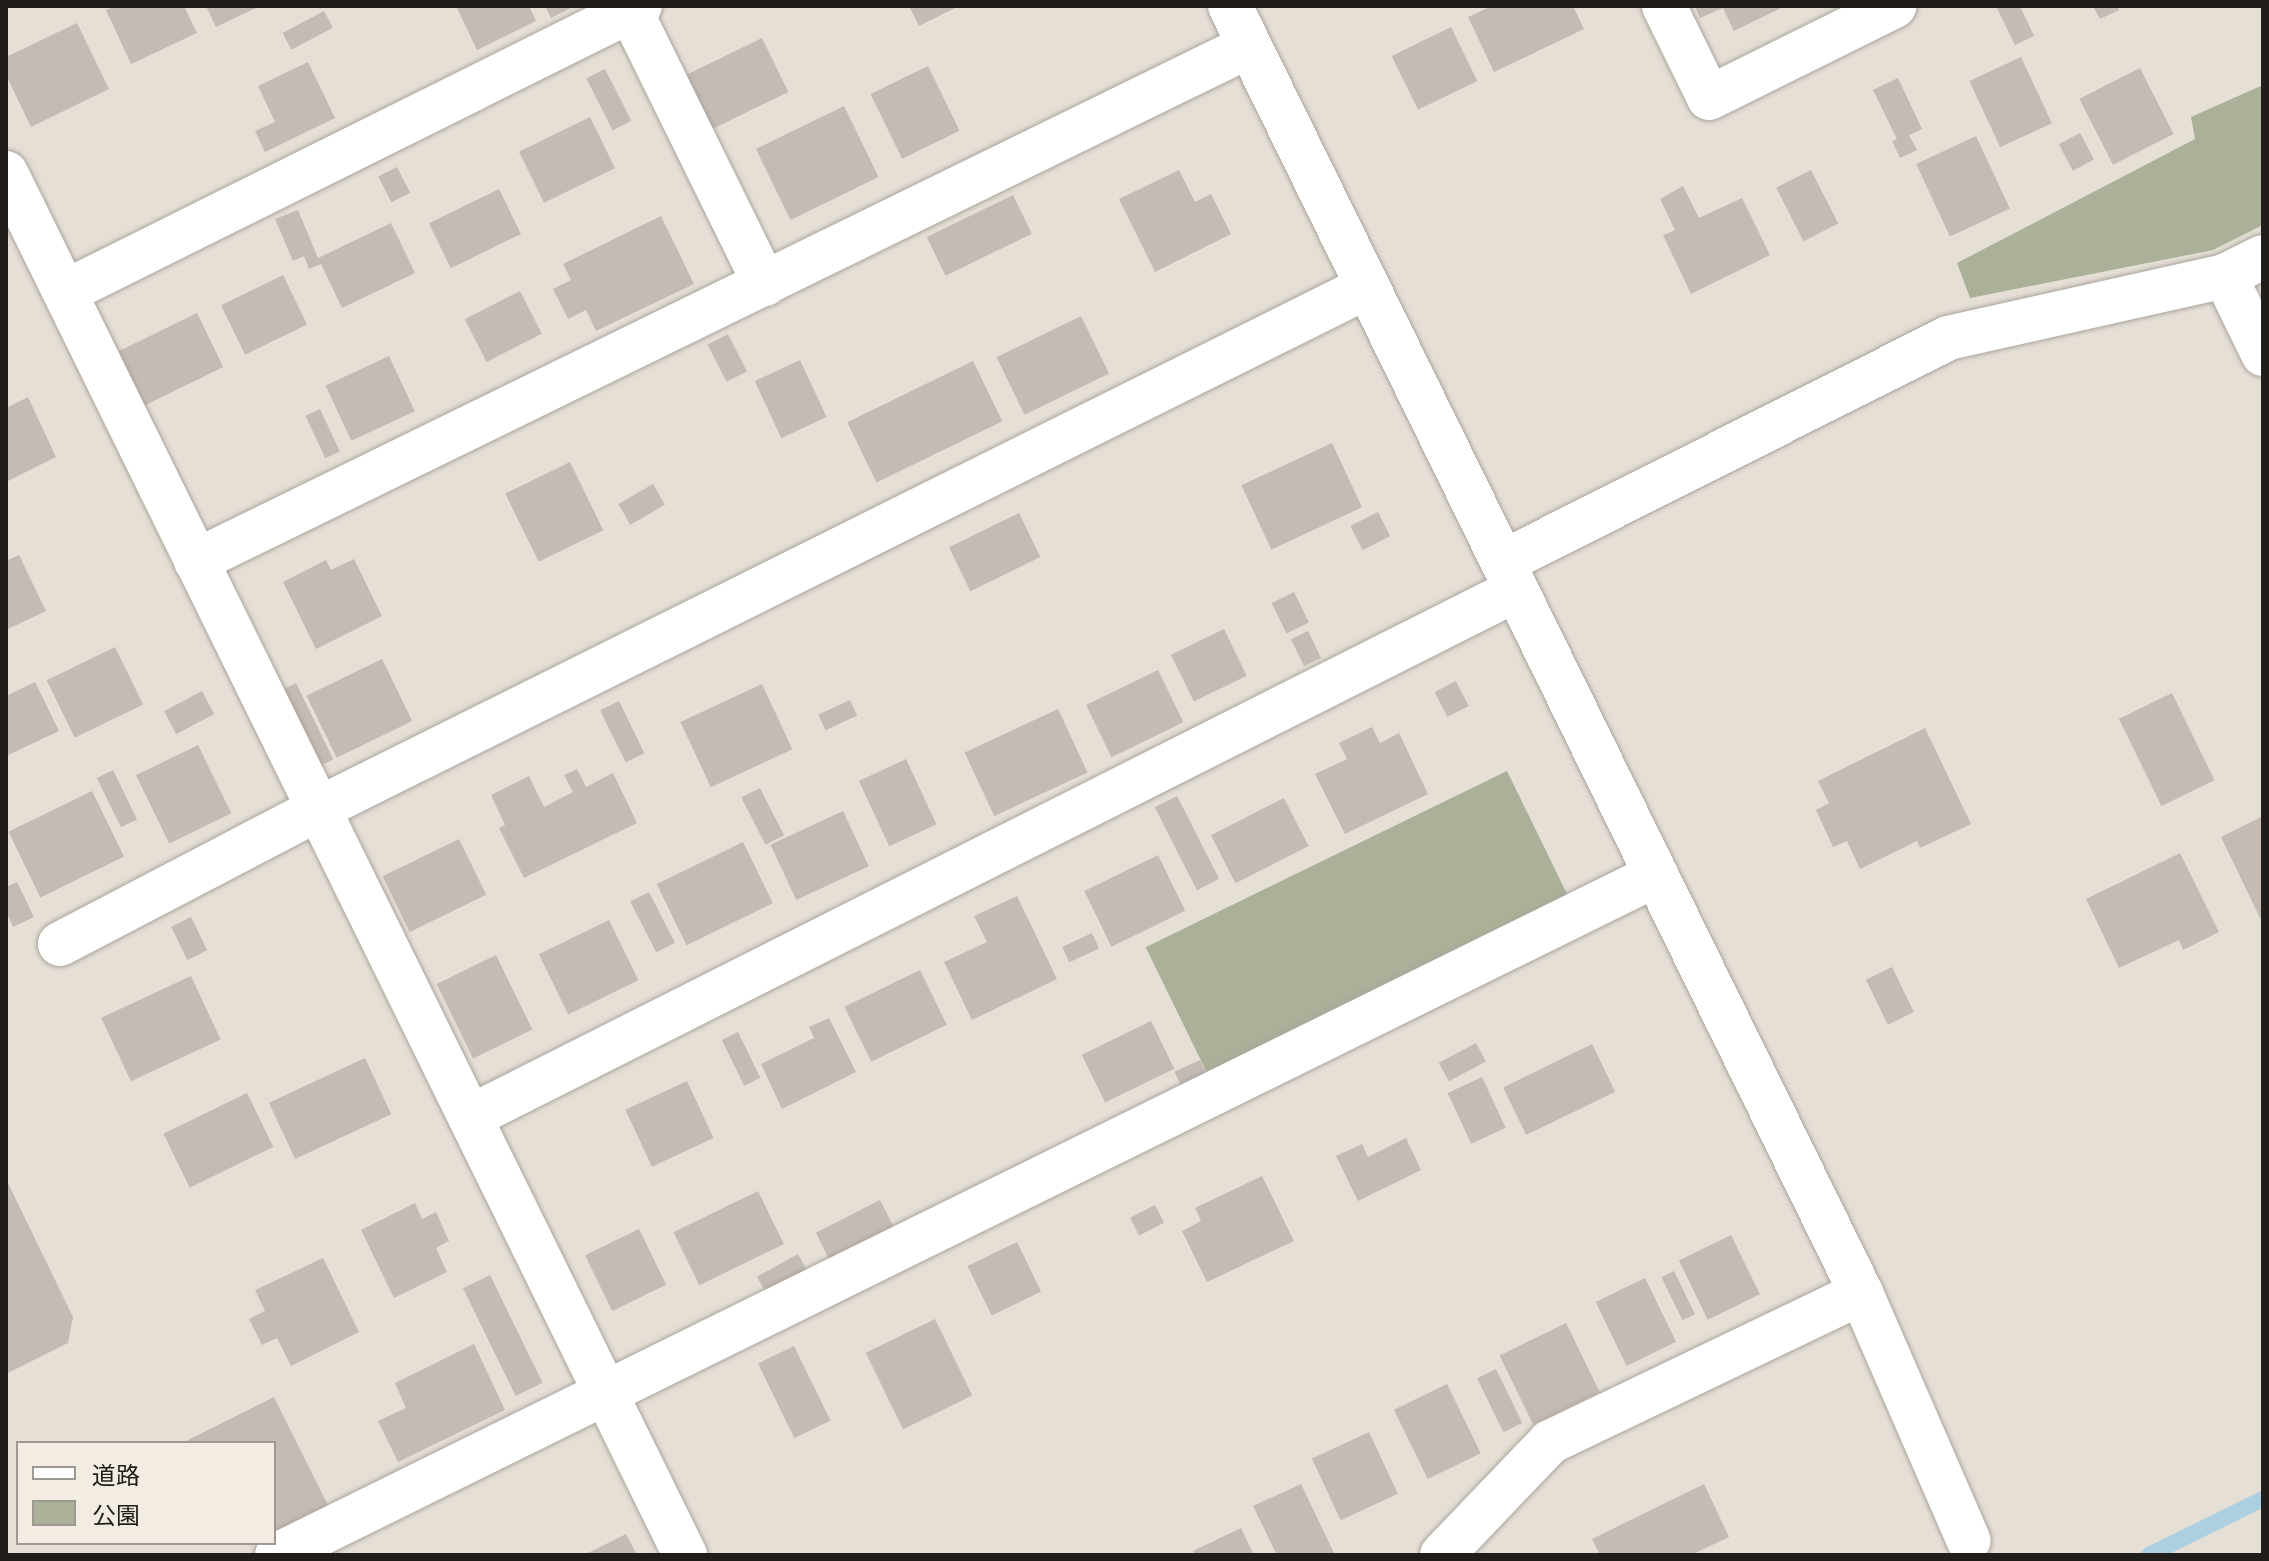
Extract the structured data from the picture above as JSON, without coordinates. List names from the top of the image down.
{
  "legend": ["道路", "公園"]
}
